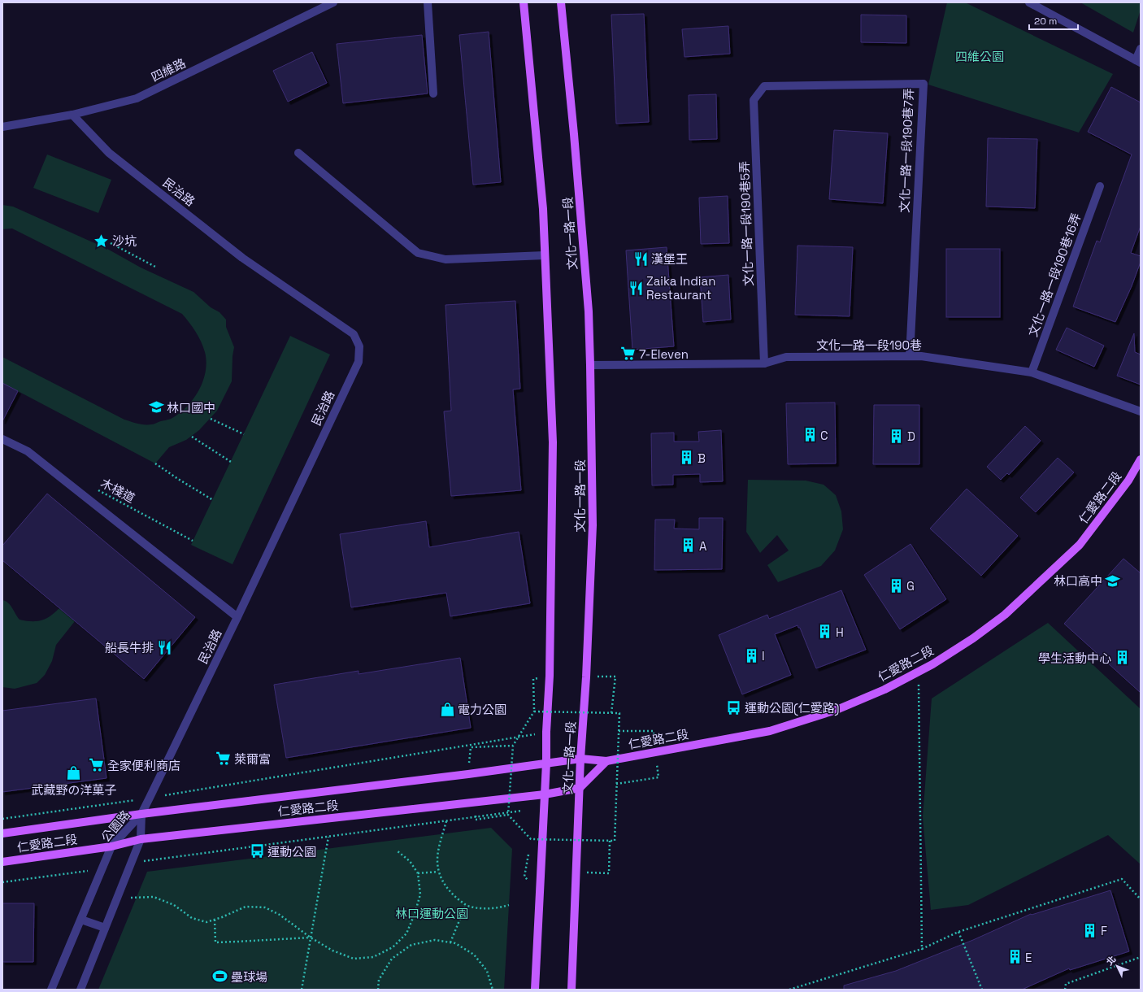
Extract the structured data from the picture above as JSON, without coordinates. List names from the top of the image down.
{
  "streets": {
    "main road": ["文化一路一段", "仁愛路二段"],
    "street": [
      "四維路",
      "文化一路一段190巷7弄",
      "民治路",
      "文化一路一段190巷5弄",
      "文化一路一段190巷16弄",
      "文化一路一段190巷",
      "公園路"
    ],
    "path": ["木棧道"]
  },
  "crossings": [
    ["四維路", "民治路"],
    ["文化一路一段190巷7弄", "文化一路一段190巷5弄"],
    ["文化一路一段190巷7弄", "文化一路一段190巷"],
    ["民治路", "仁愛路二段"],
    ["民治路", "公園路"],
    ["文化一路一段190巷5弄", "文化一路一段190巷"],
    ["文化一路一段", "文化一路一段190巷"],
    ["文化一路一段", "仁愛路二段"],
    ["文化一路一段190巷16弄", "文化一路一段190巷"],
    ["仁愛路二段", "公園路"]
  ],
  "parks": ["四維公園", "林口運動公園"],
  "places": {
    "place": ["沙坑"],
    "restaurant": ["漢堡王", "Zaika Indian Restaurant", "船長牛排"],
    "supermarket": ["7-Eleven", "萊爾富", "全家便利商店"],
    "school or university": ["林口國中", "林口高中"],
    "building": [
      "C",
      "D",
      "B",
      "A",
      "G",
      "H",
      "I",
      "學生活動中心",
      "F",
      "E"
    ],
    "bus stop": ["運動公園(仁愛路)", "運動公園"],
    "shop": ["電力公園", "武藏野の洋菓子"],
    "sports": ["壘球場"]
  },
  "scale_bar": "20 m",
  "north": "top left"
}
